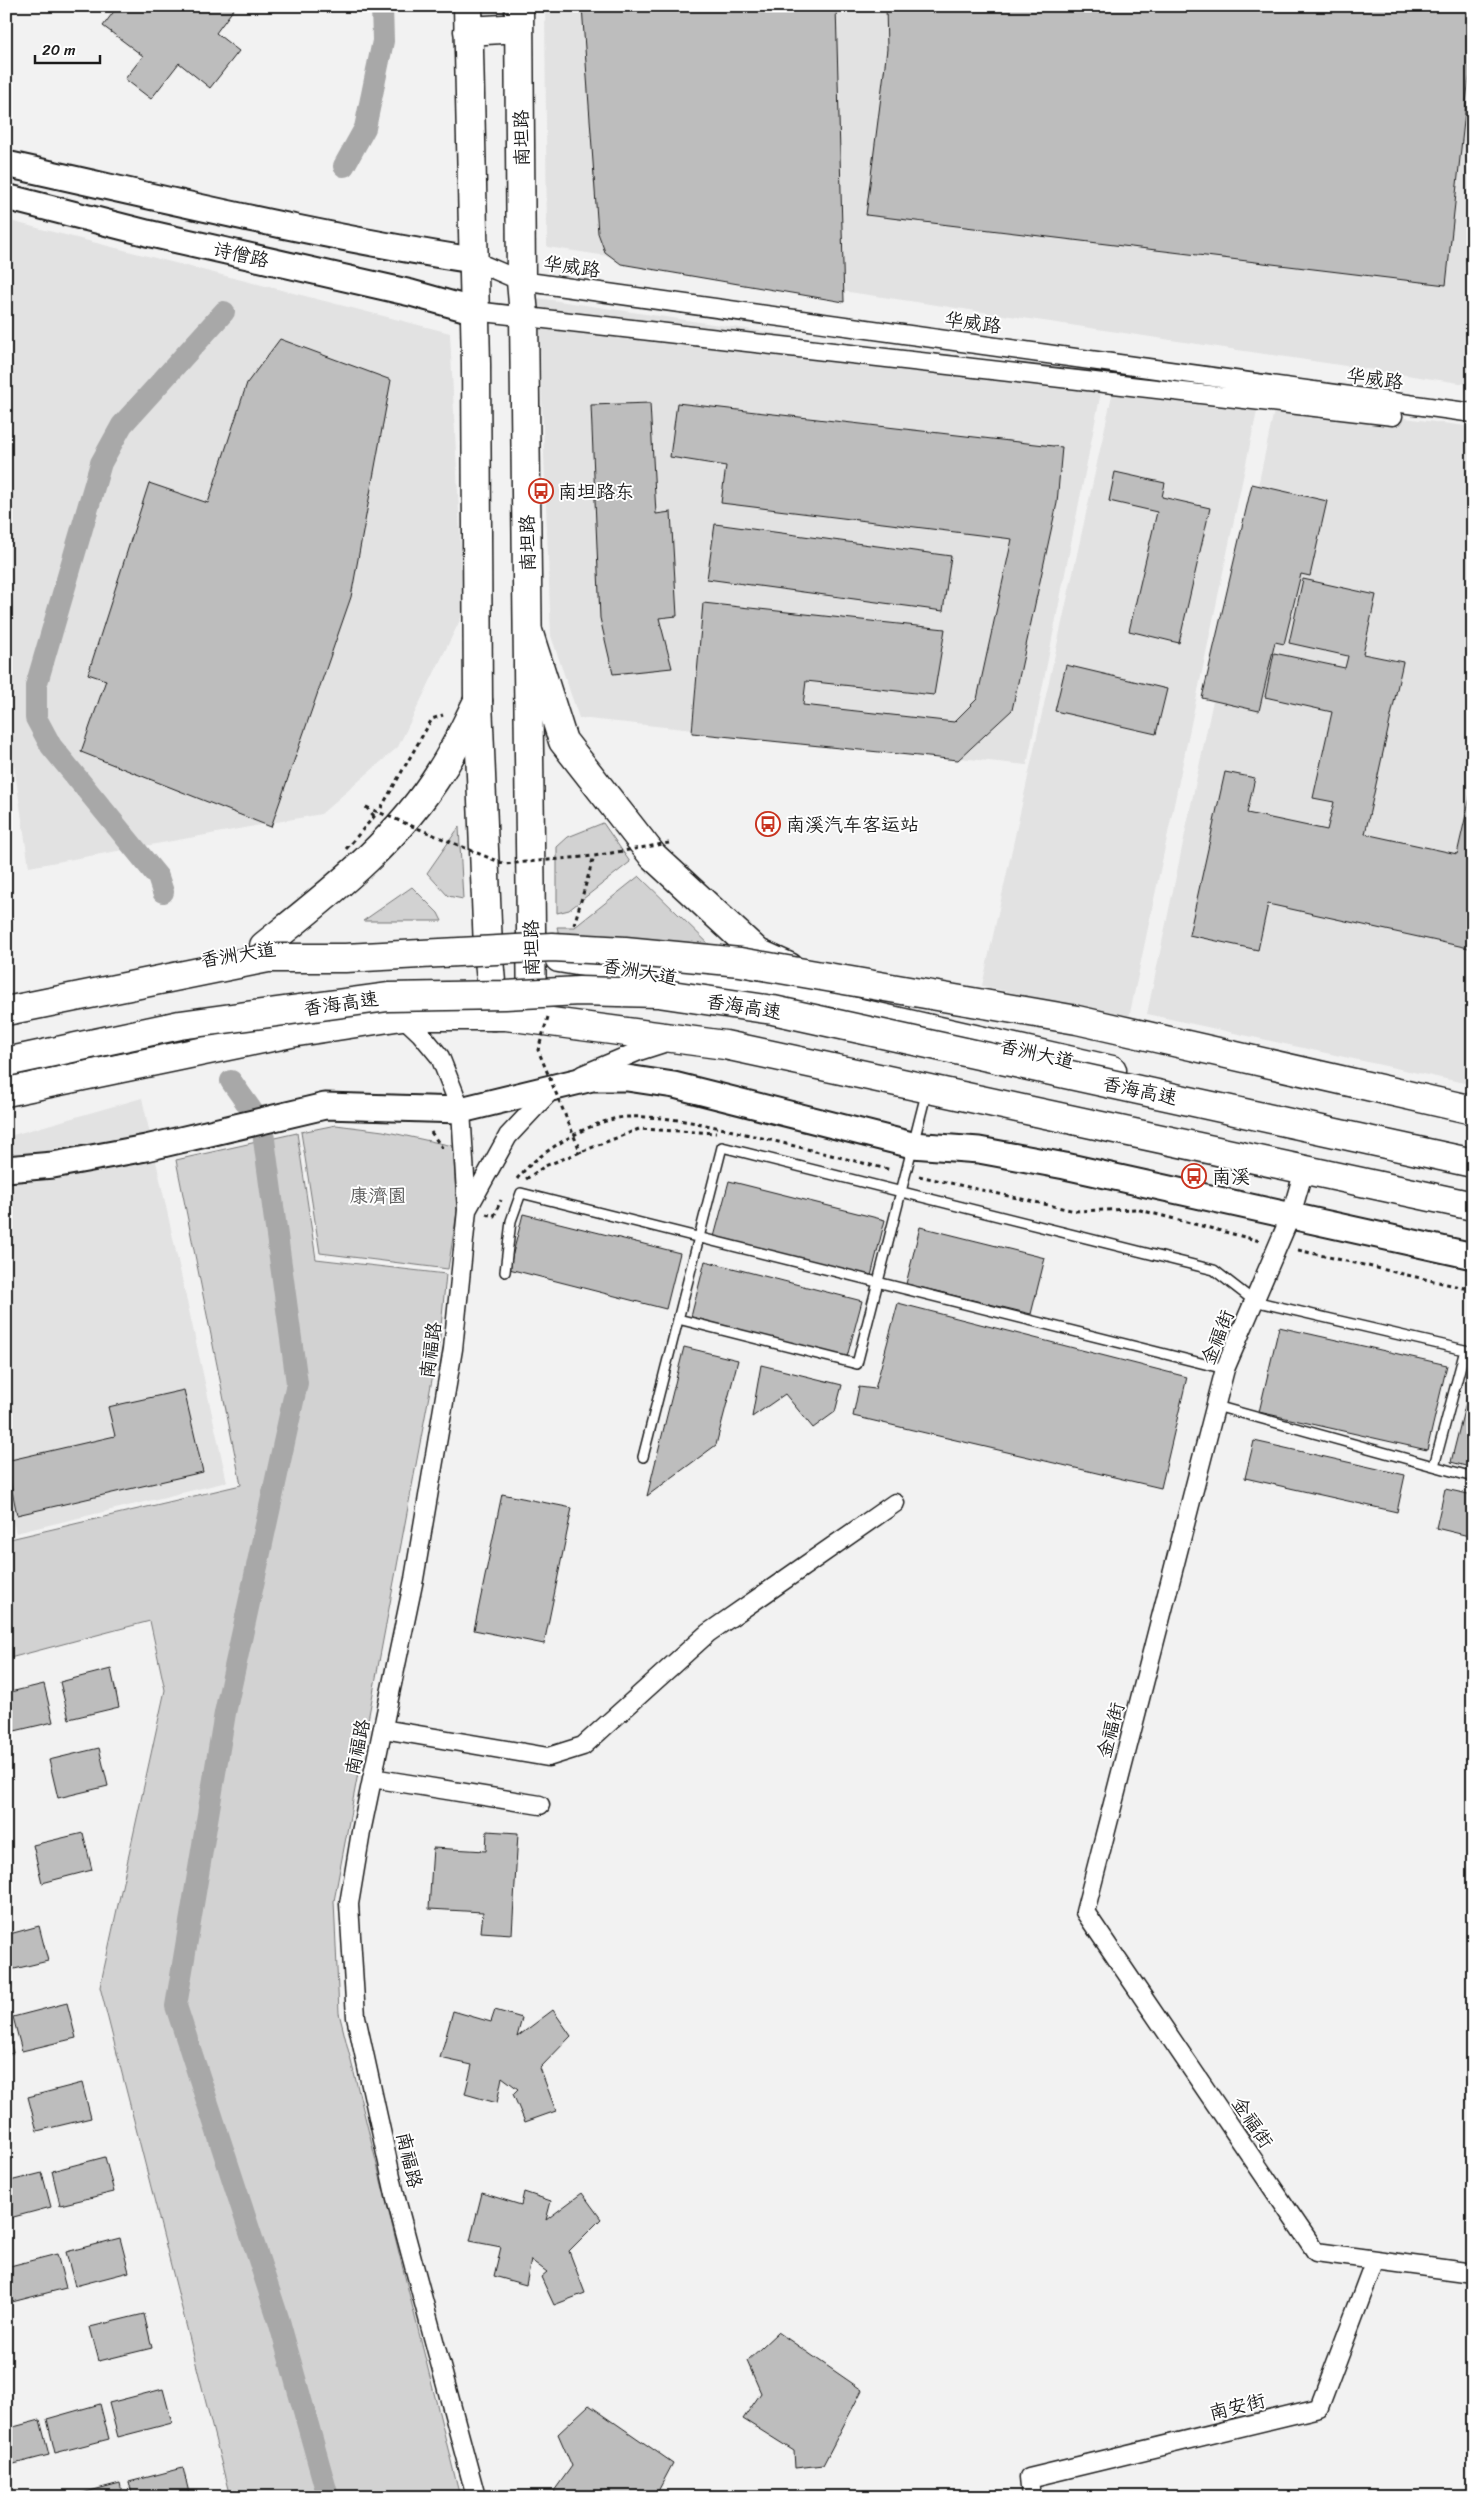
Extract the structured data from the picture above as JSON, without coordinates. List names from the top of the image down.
{
  "streets": {
    "main road": ["南坦路", "香洲大道", "香海高速"],
    "street": [
      "诗僧路",
      "华威路",
      "金福街",
      "南福路",
      "南安街"
    ]
  },
  "crossings": [
    ["南坦路", "华威路"],
    ["南坦路", "香洲大道"],
    ["诗僧路", "华威路"],
    ["金福街", "南安街"]
  ],
  "parks": ["康濟園"],
  "places": {
    "bus stop": ["南坦路东", "南溪汽车客运站", "南溪"]
  },
  "scale_bar": "20 m"
}
